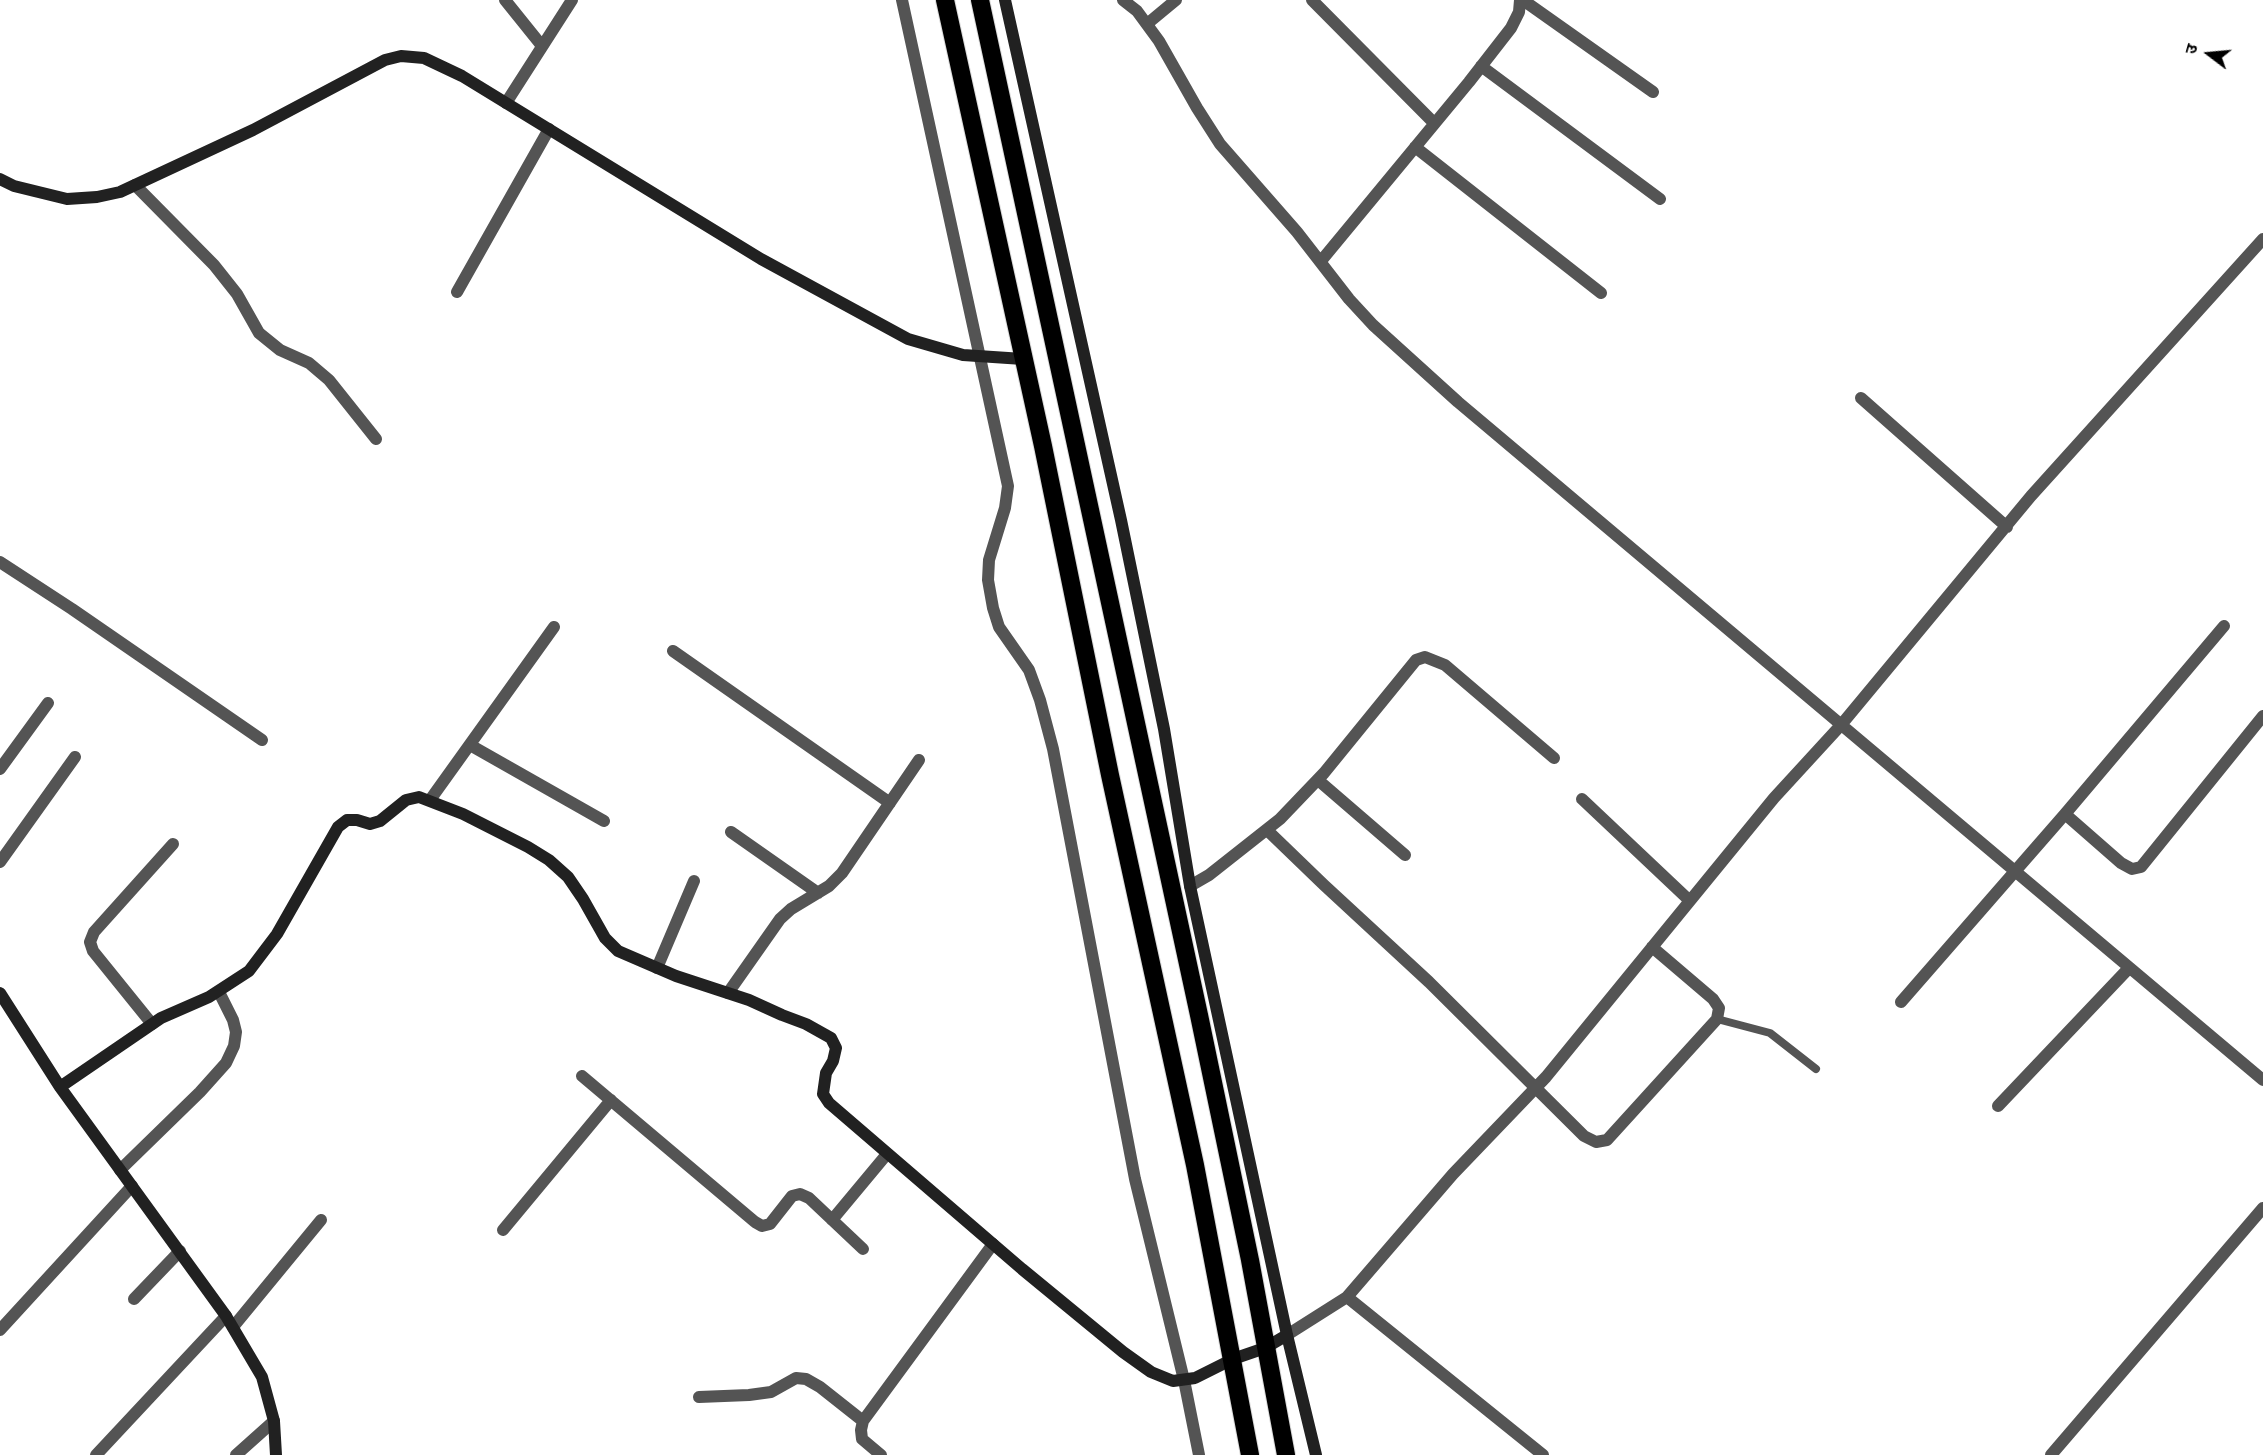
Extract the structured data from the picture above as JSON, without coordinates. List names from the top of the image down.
{
  "north": "left"
}
